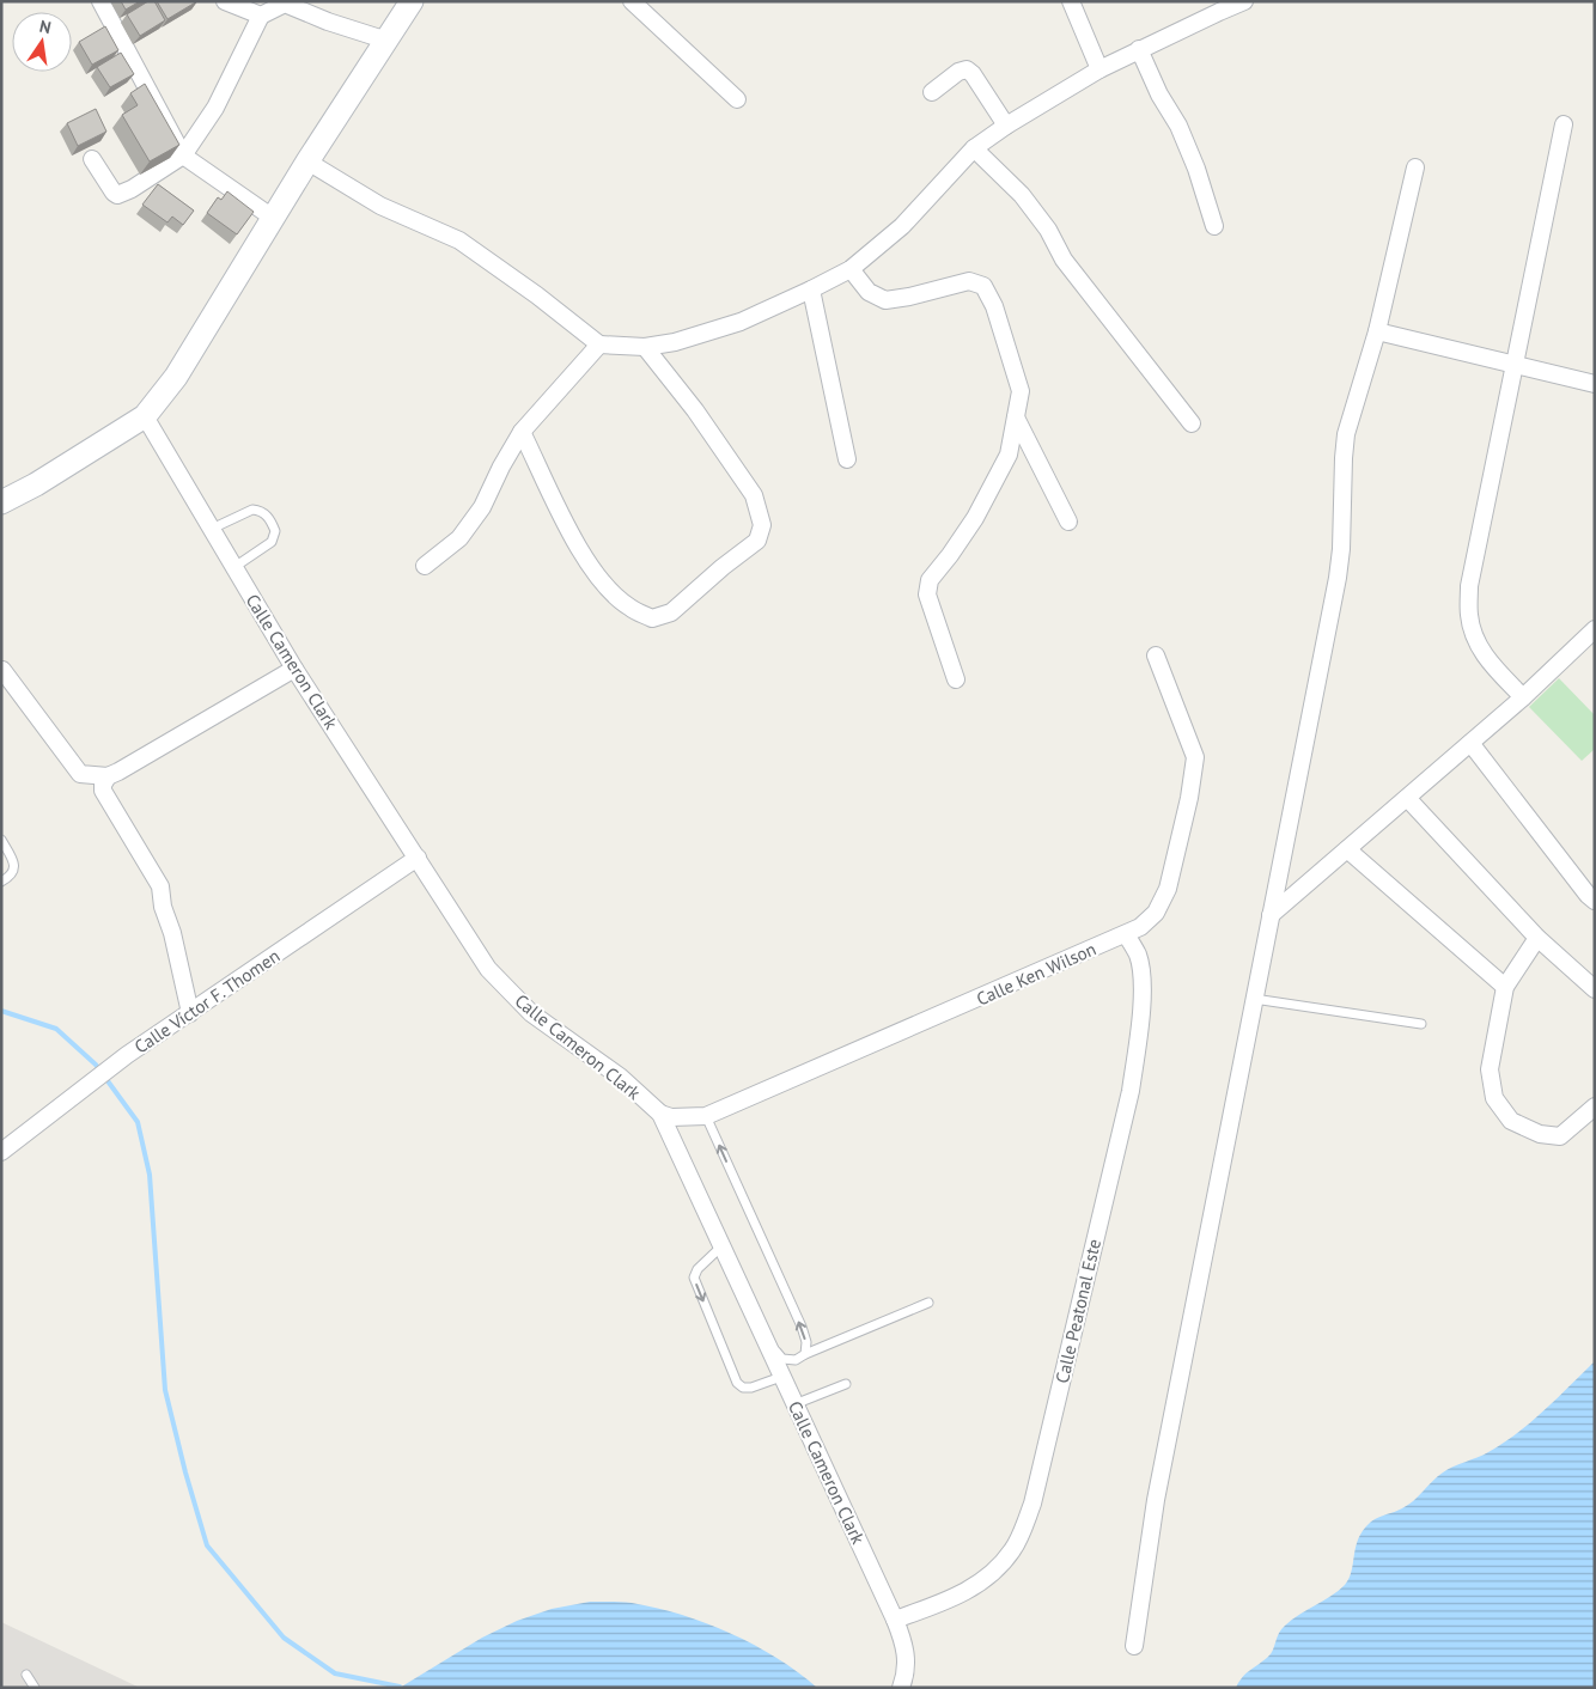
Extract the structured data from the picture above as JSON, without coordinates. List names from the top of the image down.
{
  "streets": {
    "street": [
      "Calle Cameron Clark",
      "Calle Ken Wilson",
      "Calle Víctor F. Thomen",
      "Calle Peatonal Este"
    ]
  },
  "crossings": [
    ["Calle Cameron Clark", "Calle Ken Wilson"],
    ["Calle Cameron Clark", "Calle Víctor F. Thomen"],
    ["Calle Cameron Clark", "Calle Peatonal Este"],
    ["Calle Ken Wilson", "Calle Peatonal Este"]
  ],
  "north": "top"
}
